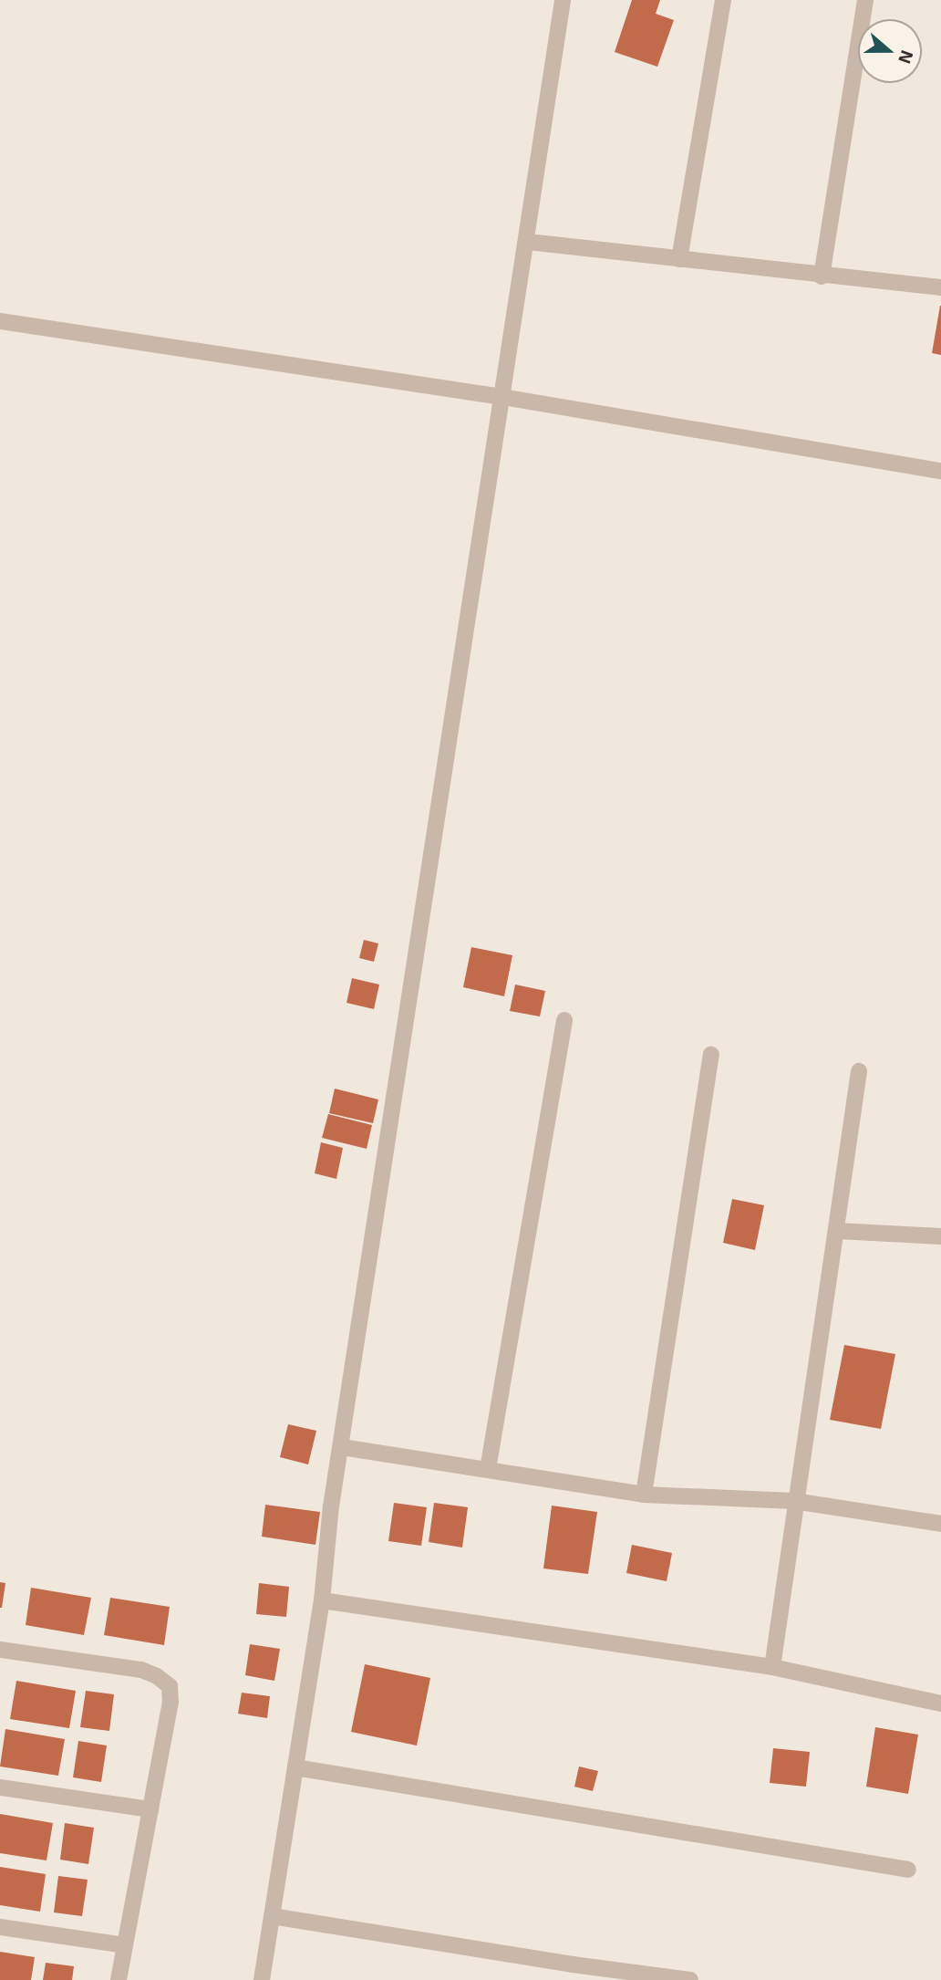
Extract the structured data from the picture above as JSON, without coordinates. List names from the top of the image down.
{
  "north": "right"
}
